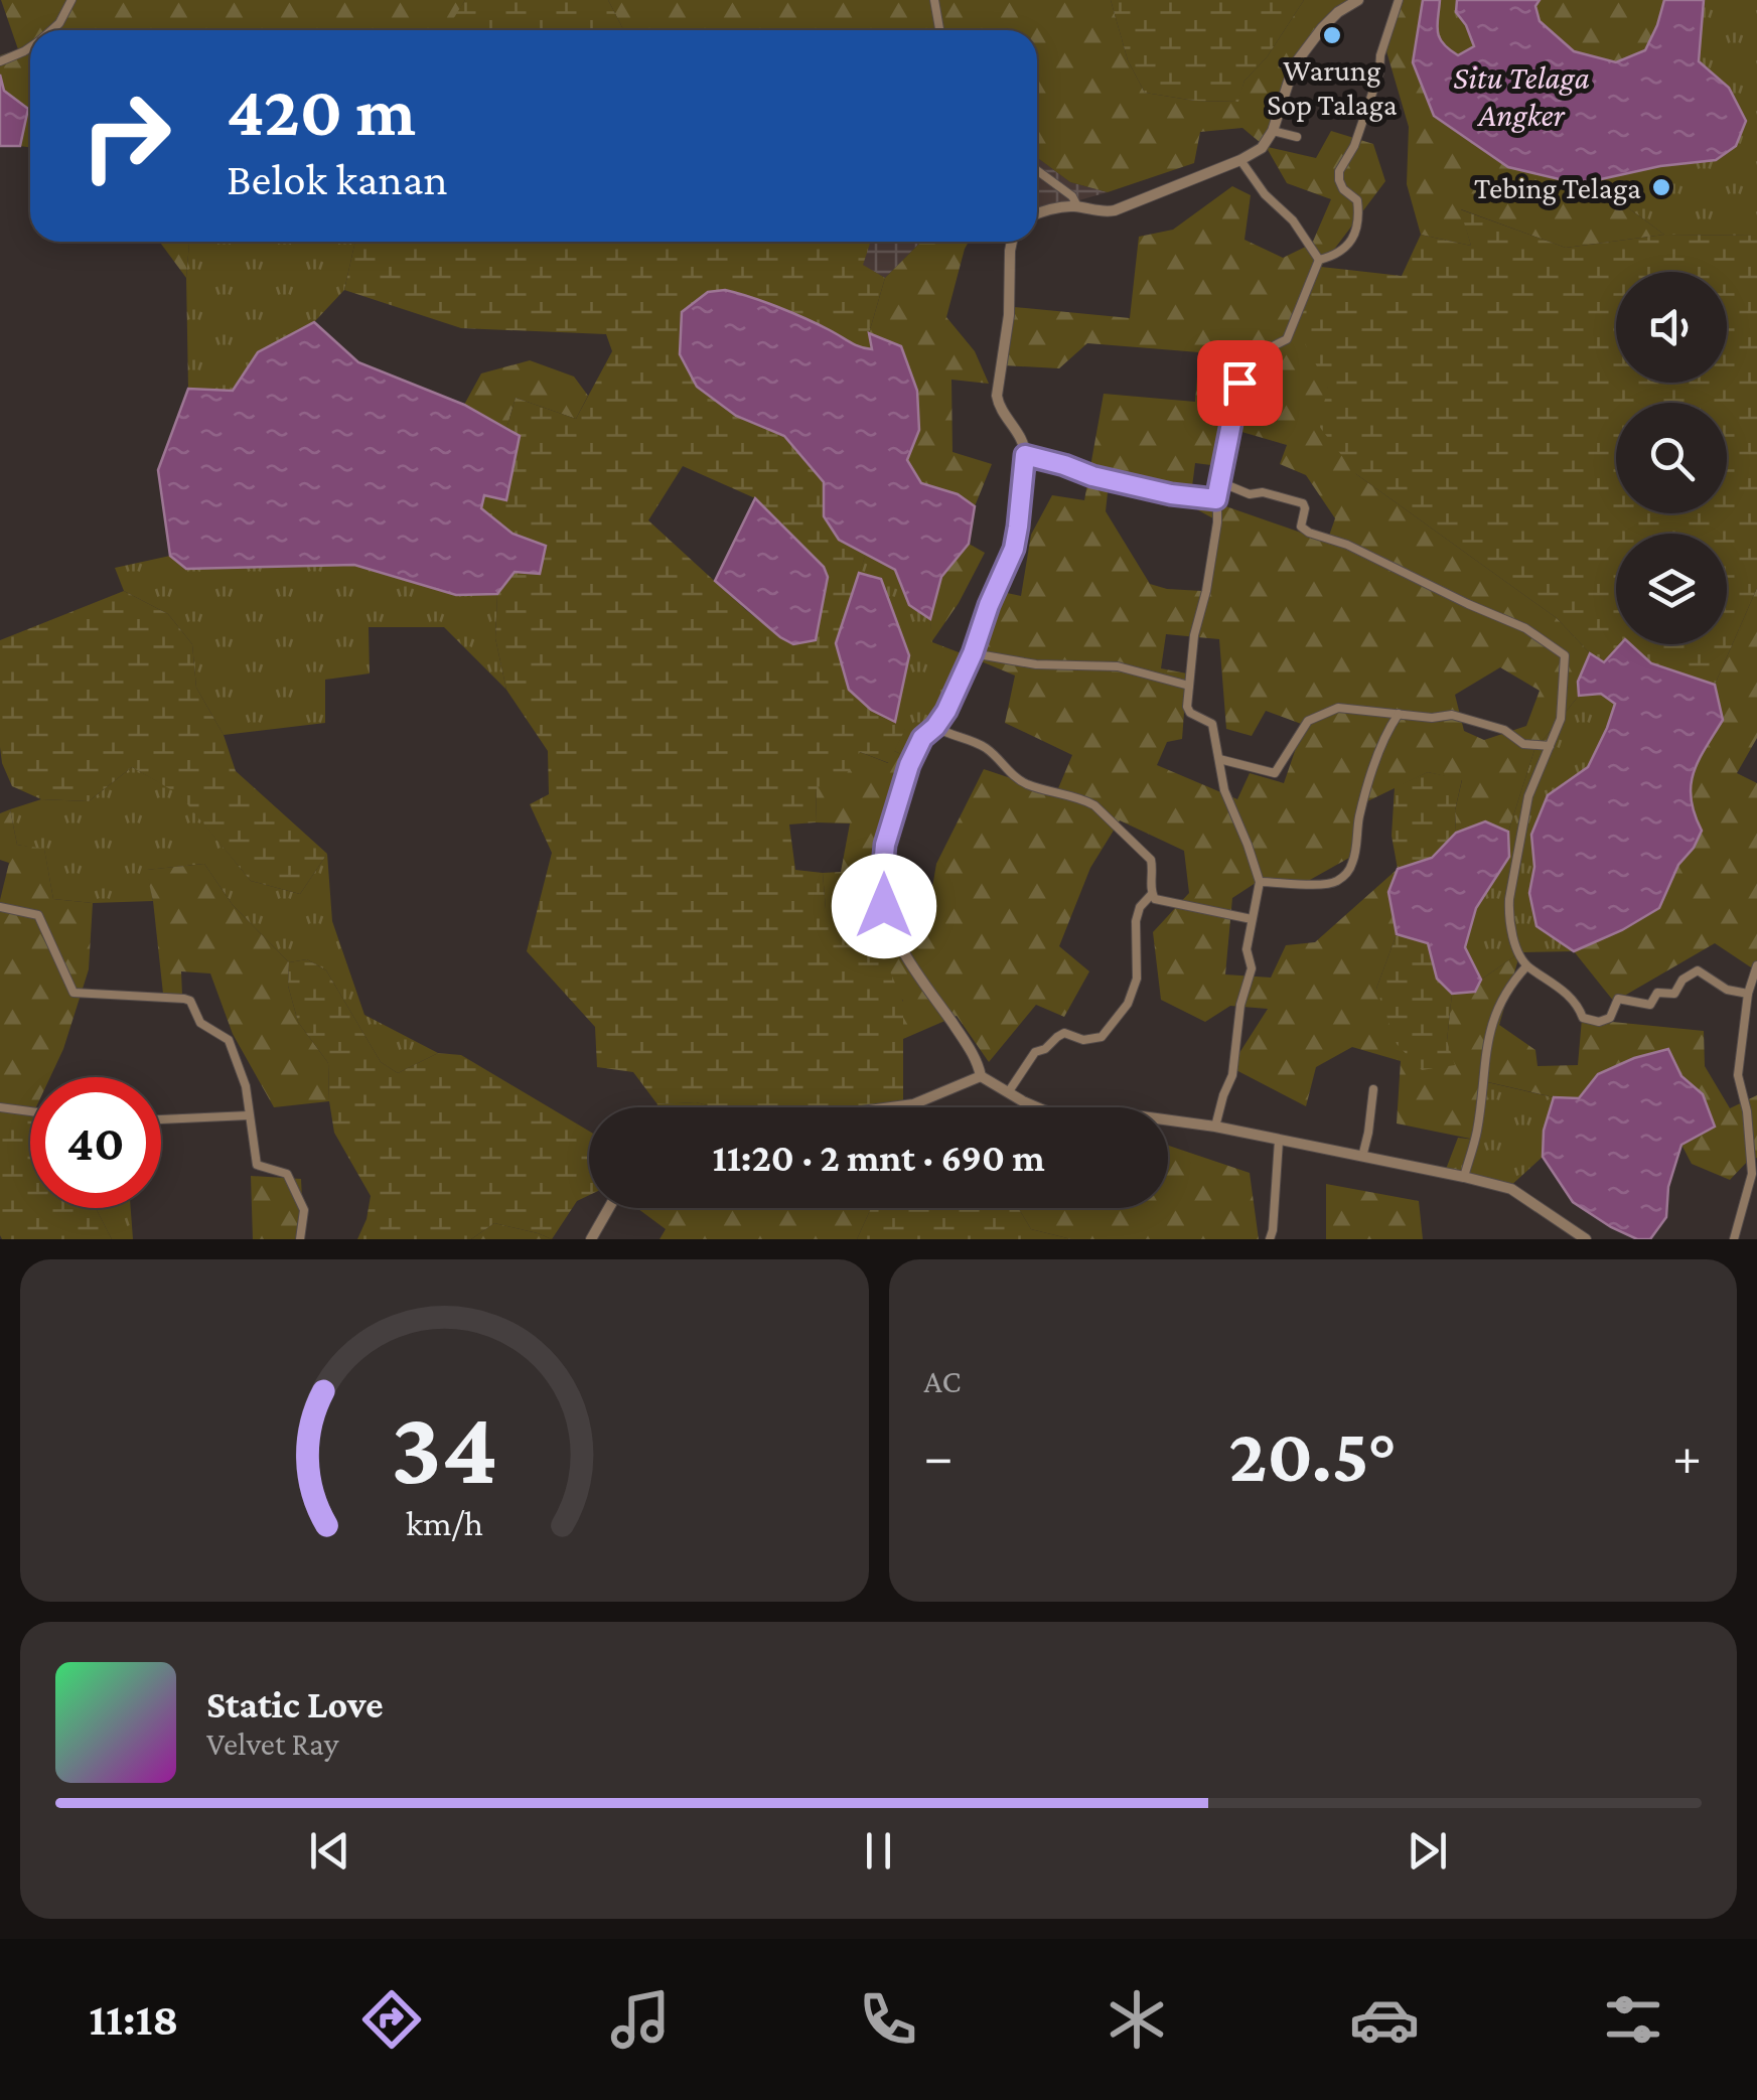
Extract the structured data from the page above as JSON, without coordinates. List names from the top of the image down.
{
  "water": ["Situ Telaga Angker"],
  "places": ["Warung Sop Talaga", "Tebing Telaga"],
  "page": {
    "turn": ["420 m", "Belok kanan"],
    "limit": "40",
    "trip": "11:20 · 2 mnt · 690 m",
    "tile": "AC",
    "heat": ["−", "20.5°", "+"],
    "song": ["Static Love", "Velvet Ray"],
    "tabs": "11:18",
    "gauge": ["34", "km/h"]
  }
}
